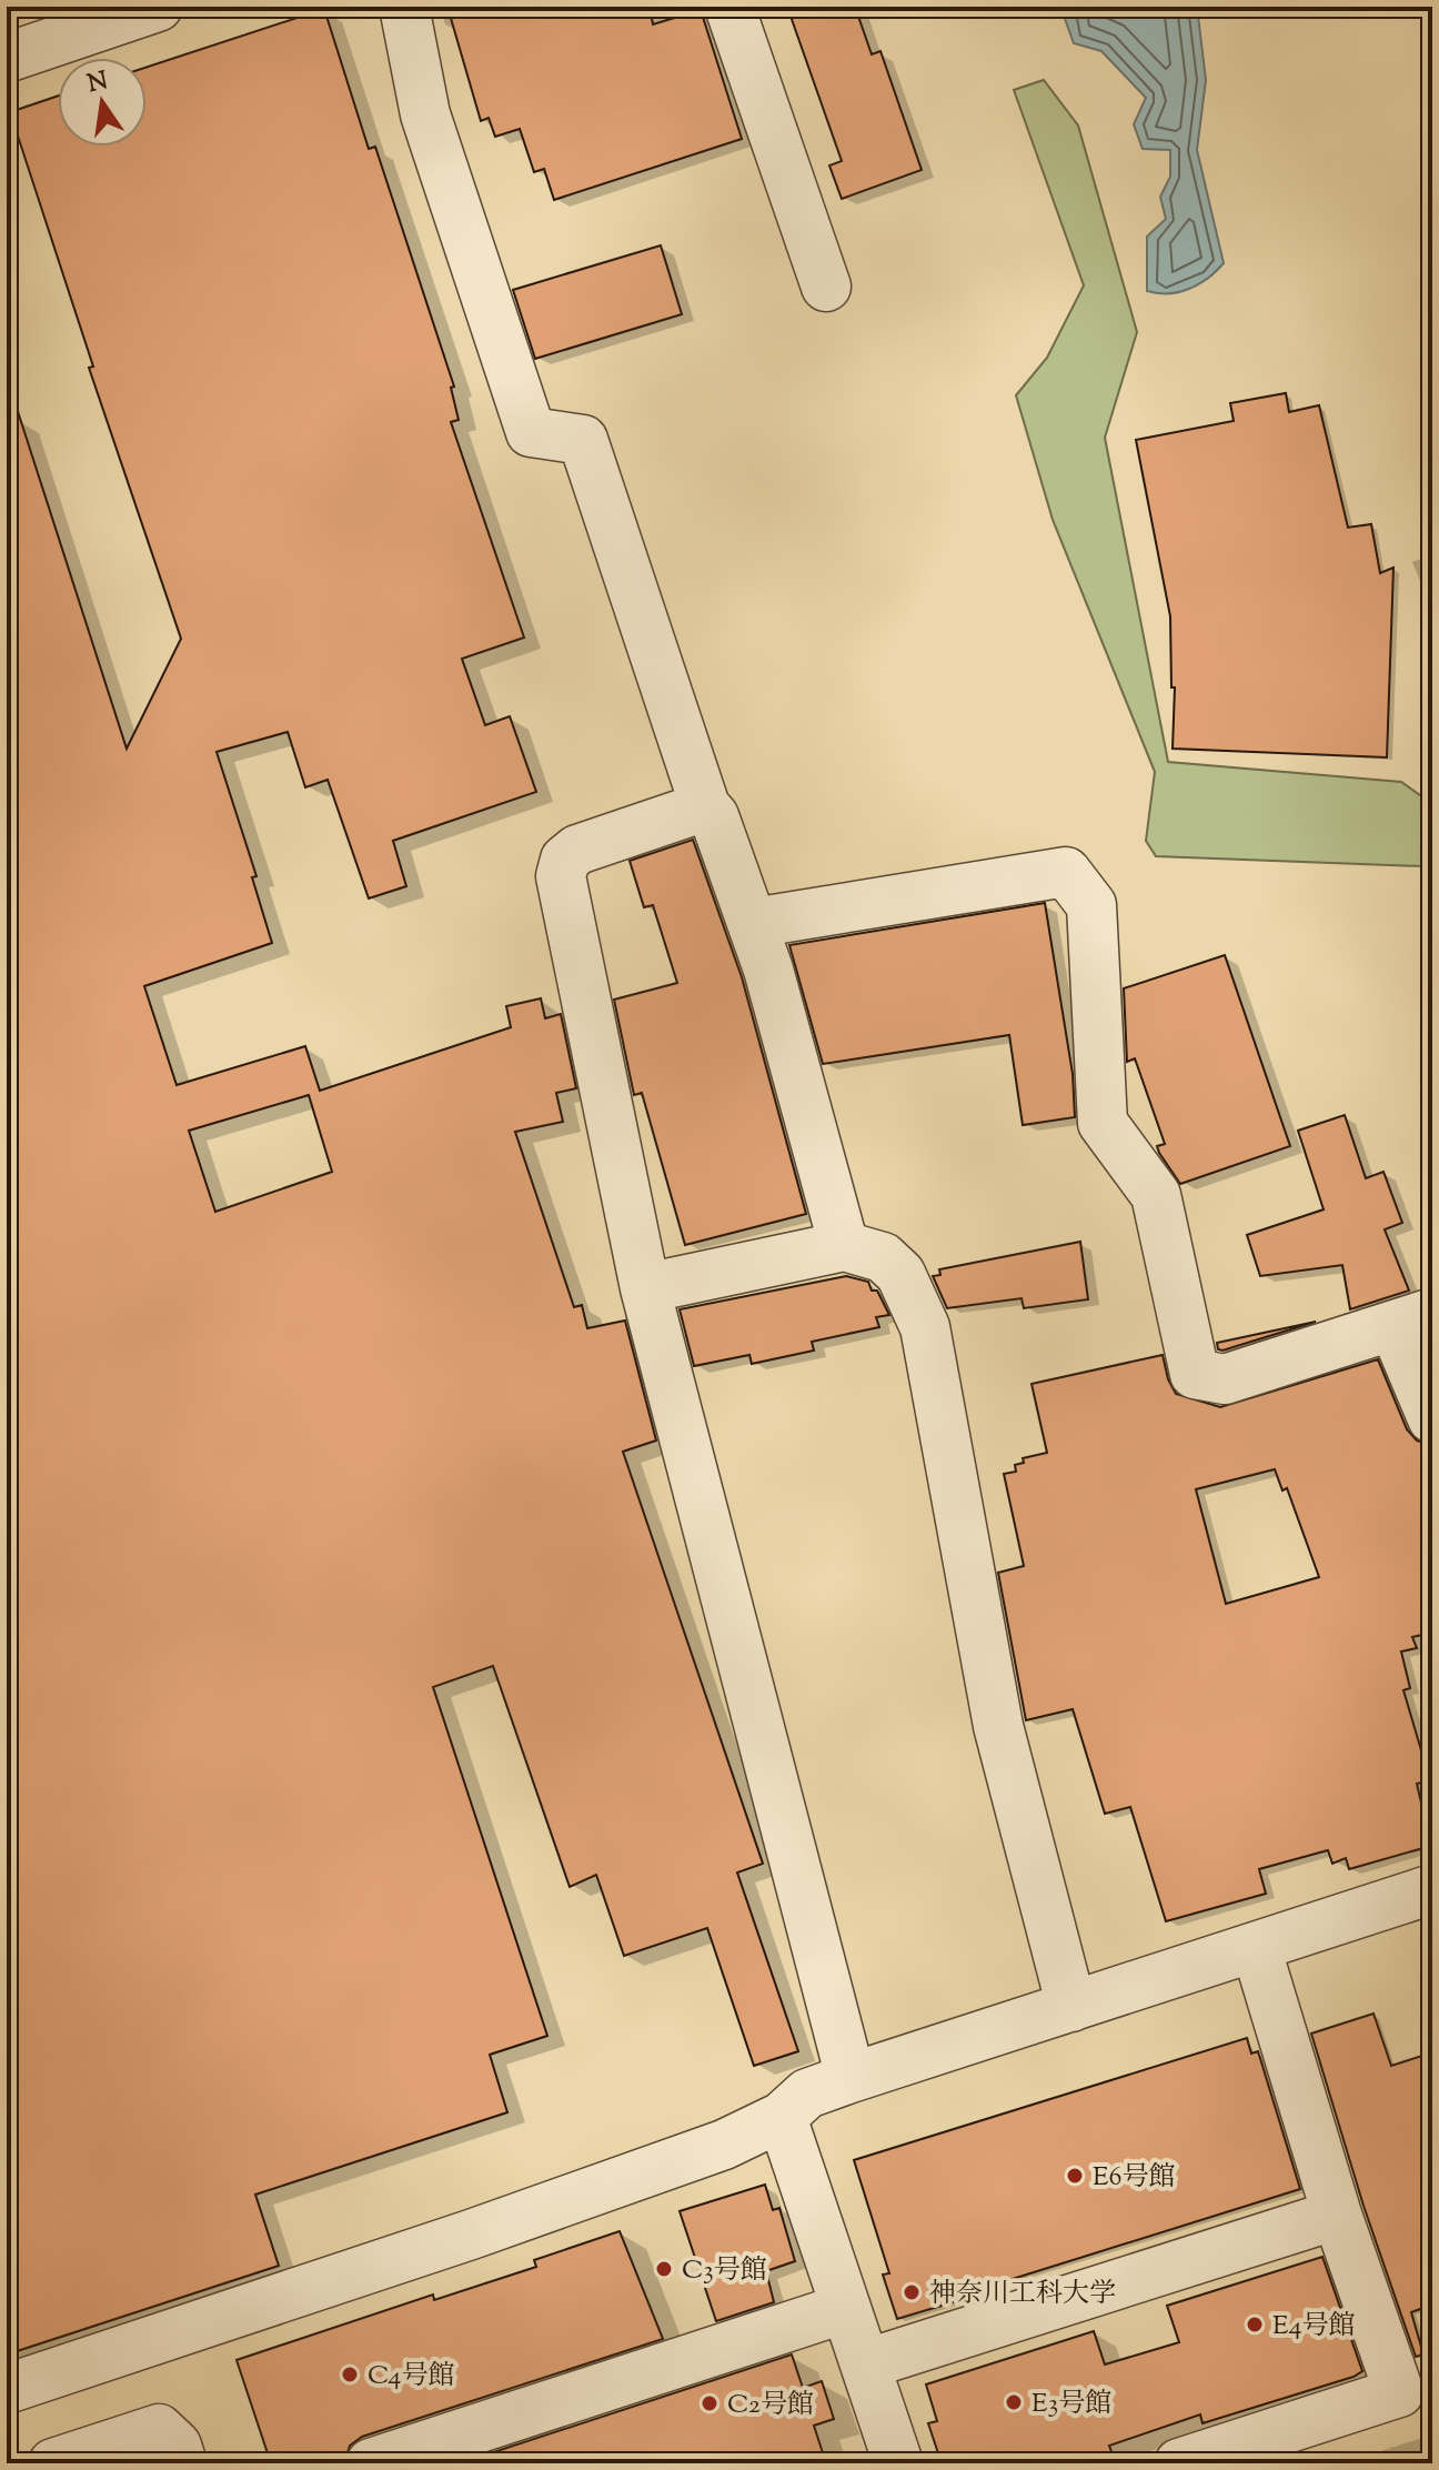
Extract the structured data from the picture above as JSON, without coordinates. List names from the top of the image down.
{
  "places": [
    "E6号館",
    "C3号館",
    "神奈川工科大学",
    "E4号館",
    "C4号館",
    "E3号館",
    "C2号館"
  ],
  "north": "top"
}
